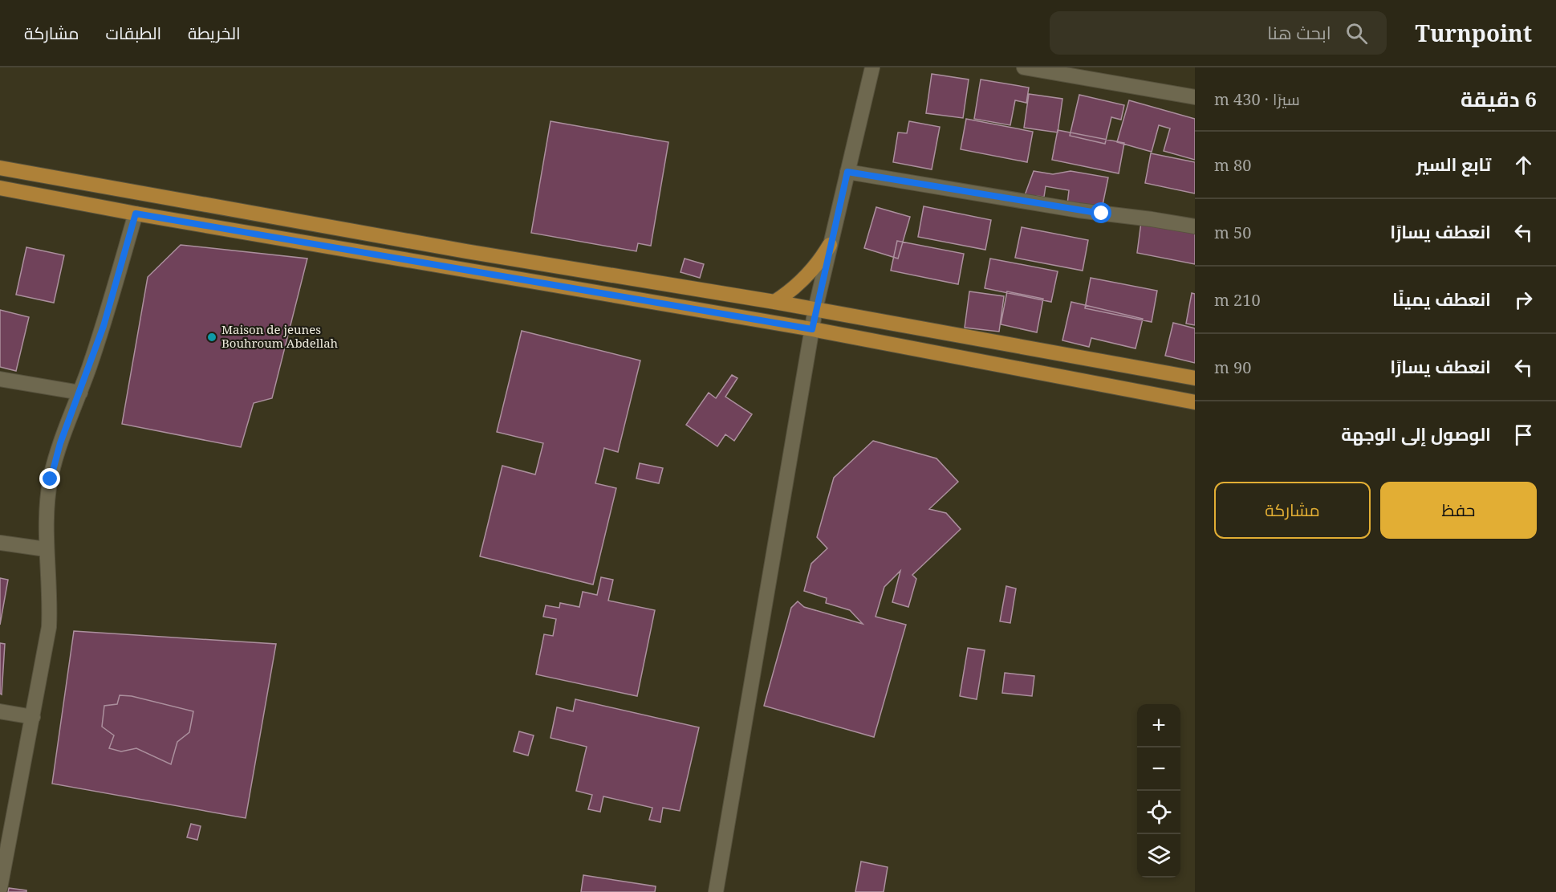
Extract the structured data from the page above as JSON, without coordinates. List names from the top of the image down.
{
  "places": ["Maison de jeunes Bouhroum Abdellah"],
  "page": {
    "header": "Turnpoint",
    "search": "ابحث هنا",
    "nav": ["الخريطة", "الطبقات", "مشاركة"],
    "heading": ["6 دقيقة", "سيرًا · 430 m"],
    "list": [
      ["تابع السير", "80 m"],
      ["انعطف يسارًا", "50 m"],
      ["انعطف يمينًا", "210 m"],
      ["انعطف يسارًا", "90 m"],
      "الوصول إلى الوجهة"
    ],
    "buttons": ["حفظ", "مشاركة"],
    "map_buttons": ["+", "−"]
  }
}
